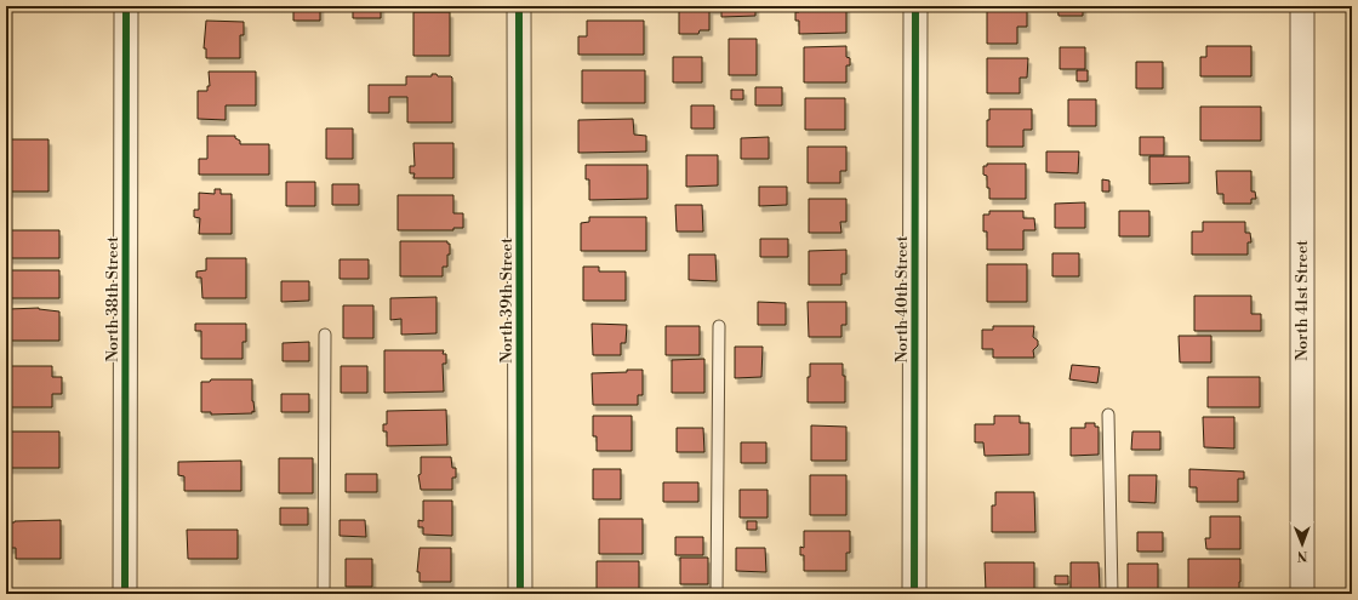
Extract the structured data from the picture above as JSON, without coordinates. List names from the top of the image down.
{
  "streets": {
    "street": [
      "North 38th Street",
      "North 40th Street",
      "North 39th Street",
      "North 41st Street"
    ]
  },
  "north": "bottom"
}
